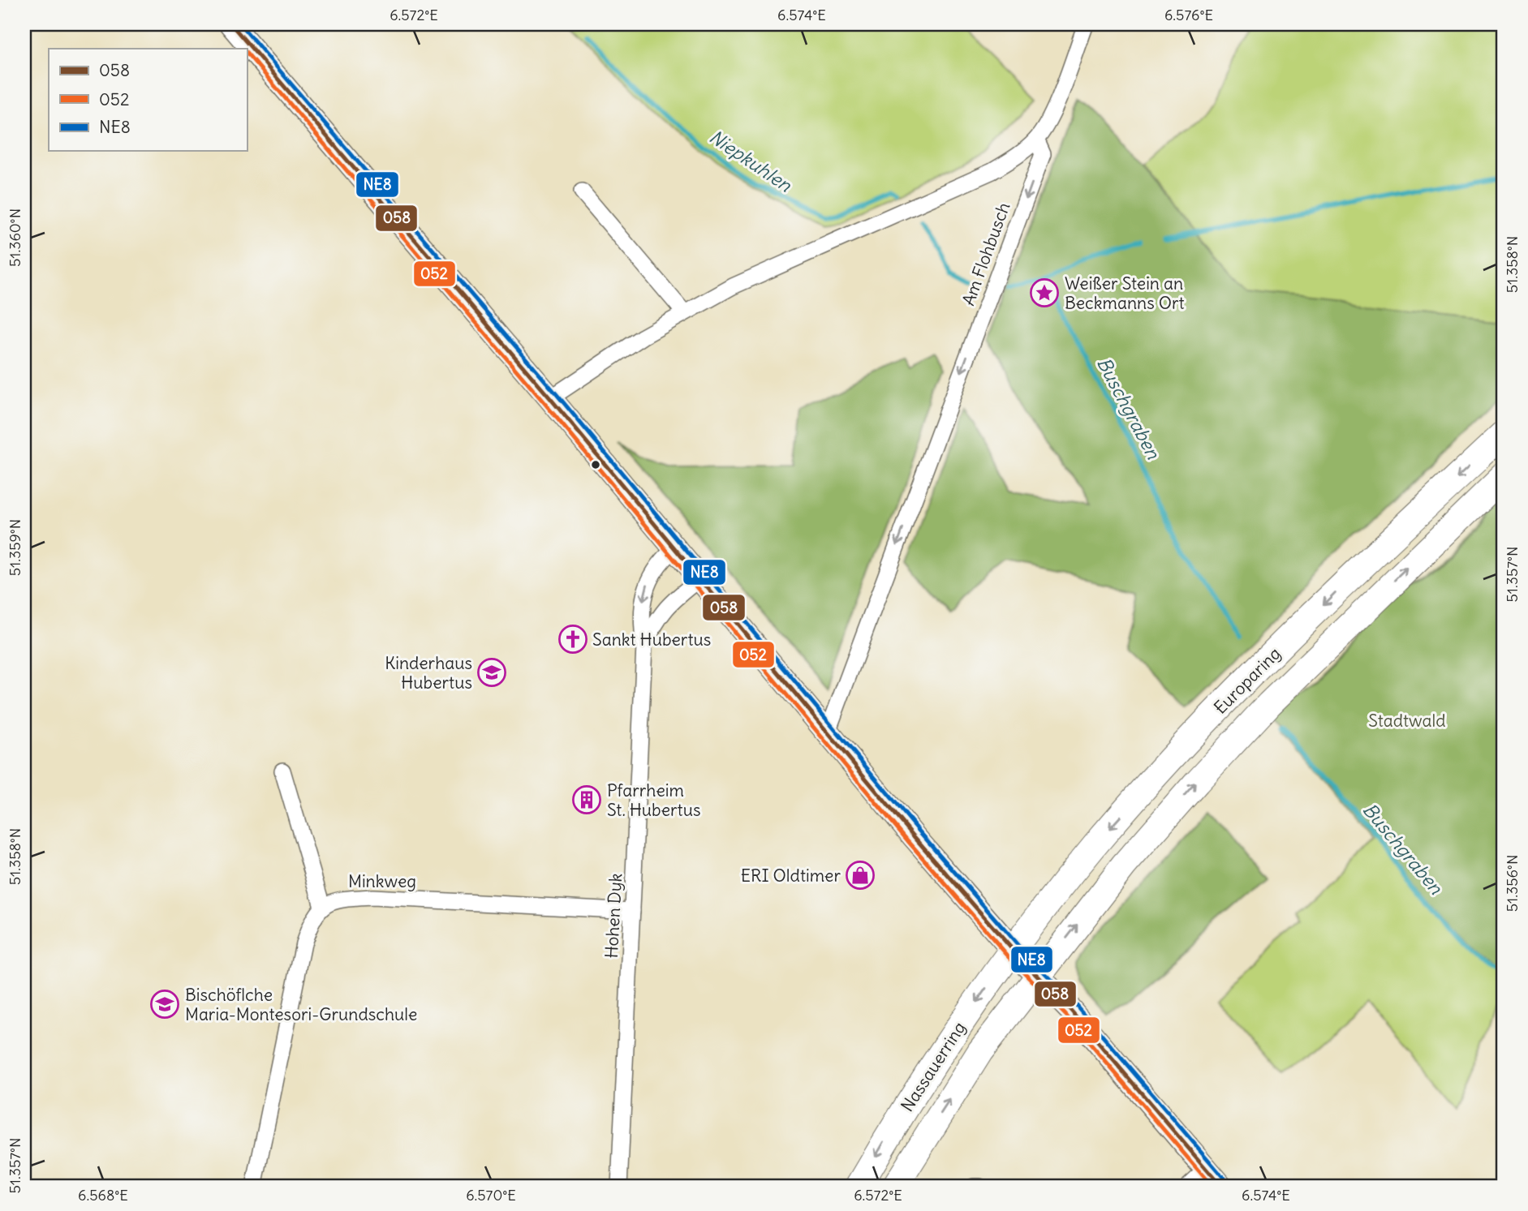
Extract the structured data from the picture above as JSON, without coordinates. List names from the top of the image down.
{
  "streets": {
    "main road": ["Europaring", "Nassauerring"],
    "street": ["Am Flohbusch", "Minkweg", "Hohen Dyk"]
  },
  "crossings": [
    ["Europaring", "Nassauerring"],
    ["Minkweg", "Hohen Dyk"]
  ],
  "one_way": ["Am Flohbusch"],
  "water": ["Niepkuhlen", "Buschgraben"],
  "parks": ["Stadtwald"],
  "places": {
    "place": ["Weißer Stein an Beckmanns Ort"],
    "church": ["Sankt Hubertus"],
    "school or university": ["Kinderhaus Hubertus", "Bischöflche Maria-Montesori-Grundschule"],
    "building": ["Pfarrheim St. Hubertus"],
    "shop": ["ERI Oldtimer"]
  },
  "lines": ["transit line 058", "transit line NE8", "transit line 052"],
  "legend": ["058", "052", "NE8"],
  "coordinates": [
    "6.572°E",
    "6.574°E",
    "6.576°E",
    "51.360°N",
    "51.358°N",
    "51.359°N",
    "51.357°N",
    "51.356°N",
    "6.568°E",
    "6.570°E"
  ]
}
